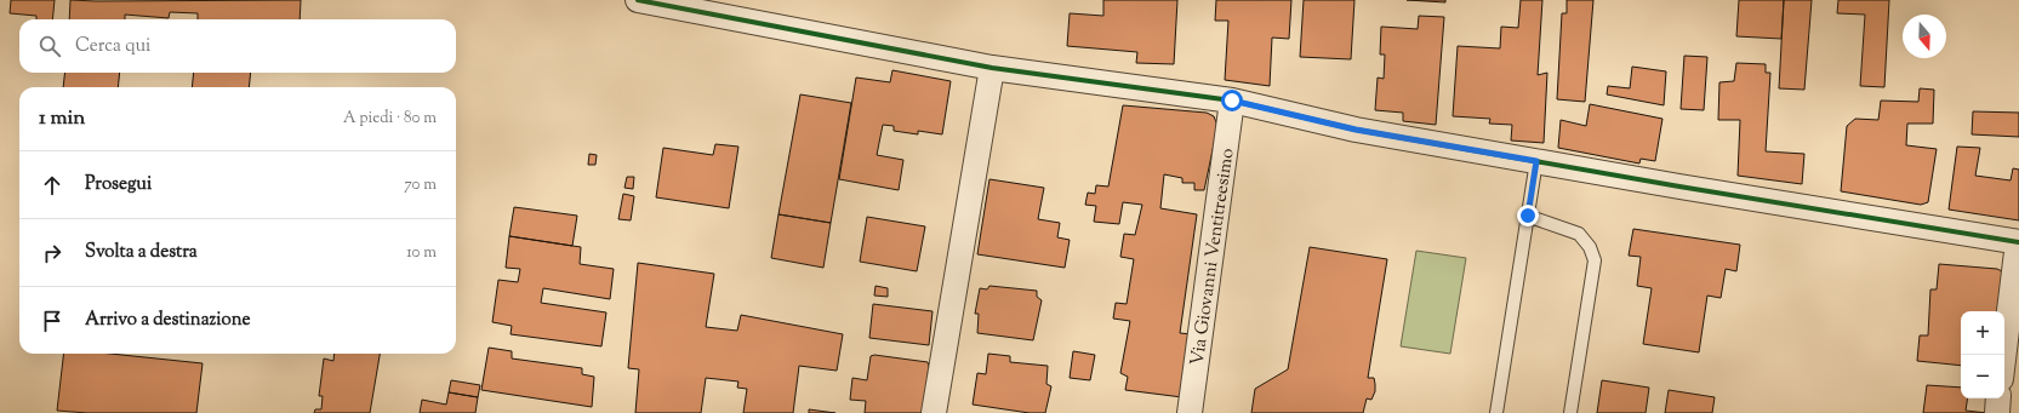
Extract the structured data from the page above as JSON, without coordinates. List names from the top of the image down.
{
  "streets": {
    "street": ["Via Giovanni Ventitreesimo"]
  },
  "north": "bottom",
  "page": {
    "search": "Cerca qui",
    "heading": ["1 min", "A piedi · 80 m"],
    "list": [
      ["Prosegui", "70 m"],
      ["Svolta a destra", "10 m"],
      "Arrivo a destinazione"
    ],
    "map_buttons": ["+", "−"]
  }
}
